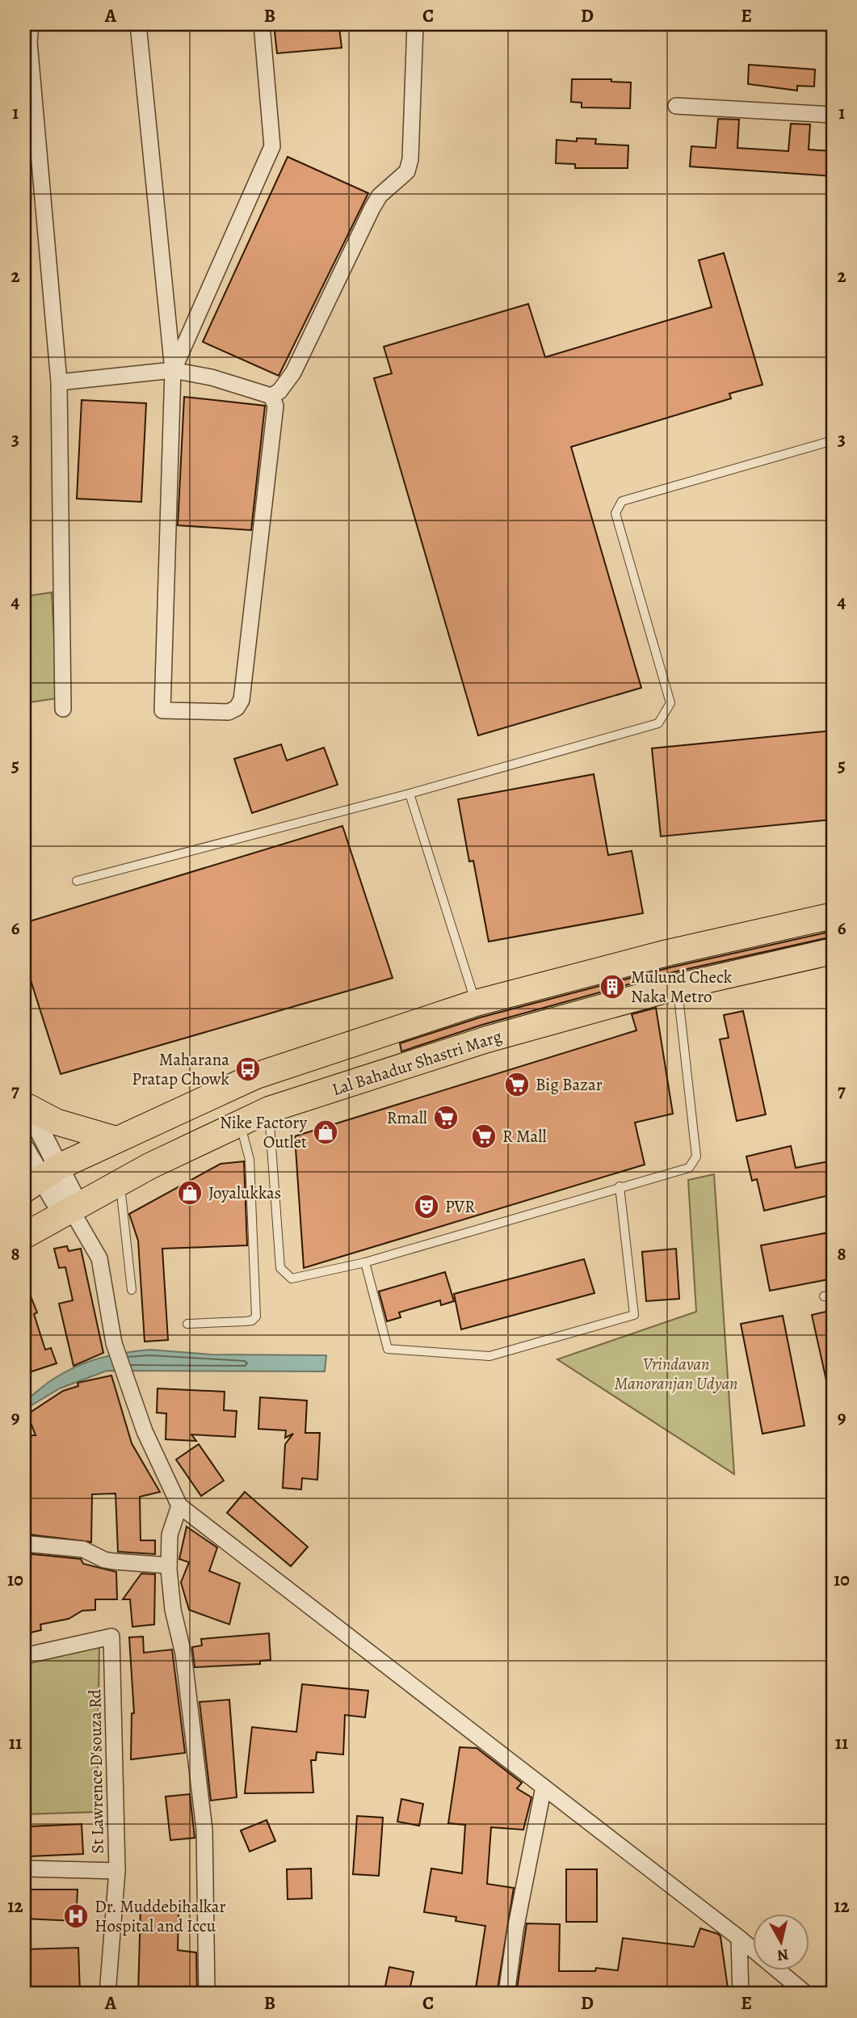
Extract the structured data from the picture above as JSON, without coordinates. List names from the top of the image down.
{
  "streets": {
    "main road": ["Lal Bahadur Shastri Marg"],
    "street": ["St Lawrence D'souza Rd"]
  },
  "parks": ["Vrindavan Manoranjan Udyan"],
  "places": {
    "building": ["Mulund Check Naka Metro"],
    "bus stop": ["Maharana Pratap Chowk"],
    "supermarket": ["Big Bazar", "Rmall", "R Mall"],
    "shop": ["Nike Factory Outlet", "Joyalukkas"],
    "theatre": ["PVR"],
    "hospital": ["Dr. Muddebihalkar Hospital and Iccu"]
  },
  "north": "bottom",
  "grid": {
    "columns": [
      "A",
      "B",
      "C",
      "D",
      "E"
    ],
    "rows": [
      "1",
      "2",
      "3",
      "4",
      "5",
      "6",
      "7",
      "8",
      "9",
      "10",
      "11",
      "12"
    ]
  }
}
